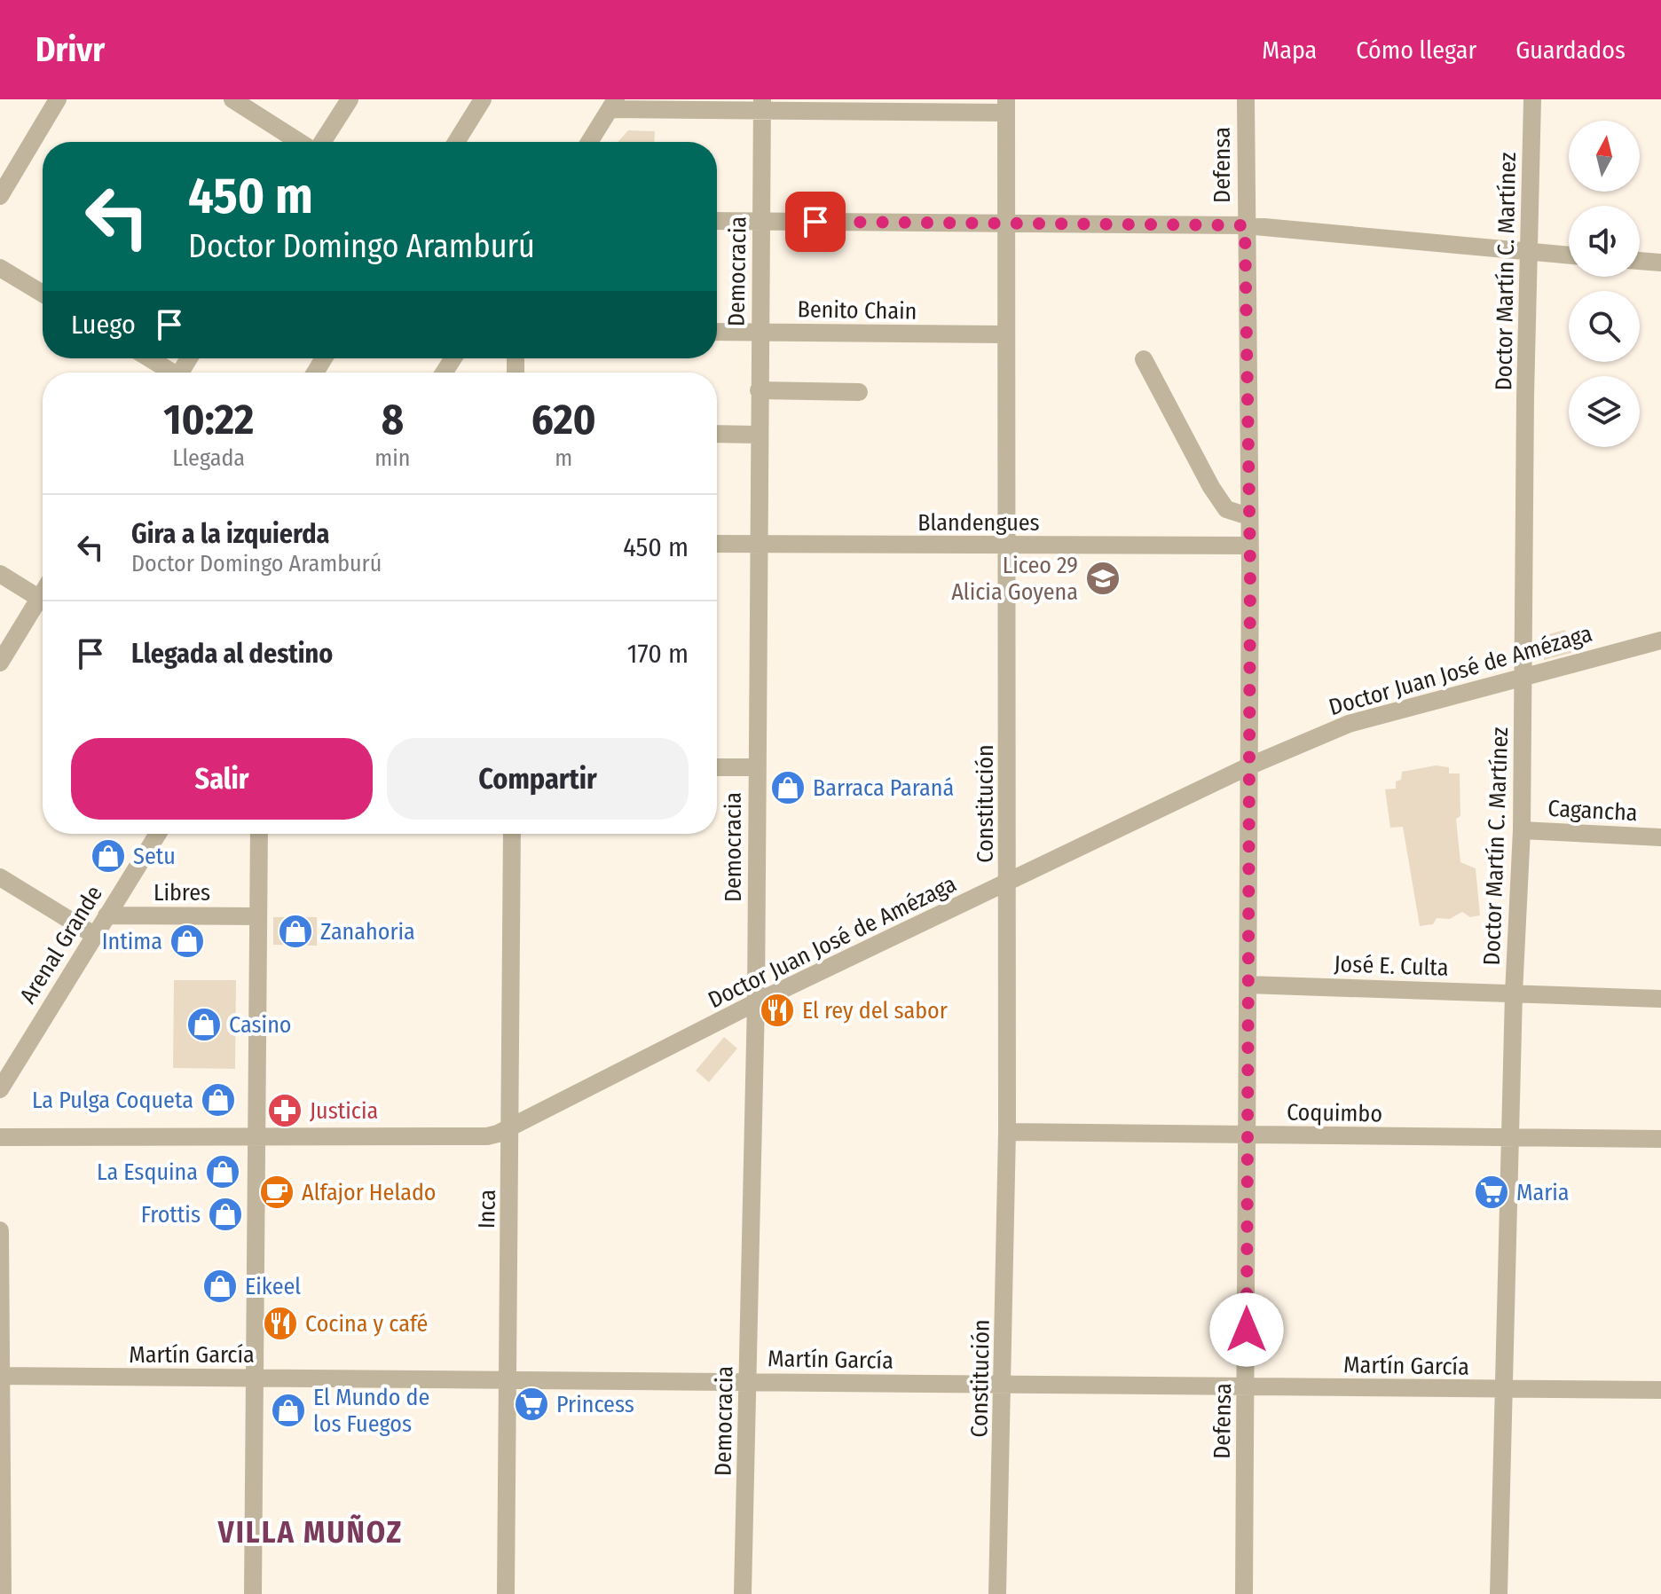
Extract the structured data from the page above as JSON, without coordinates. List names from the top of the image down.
{
  "streets": {
    "street": [
      "Defensa",
      "Democracia",
      "Doctor Martín C. Martínez",
      "Benito Chain",
      "Blandengues",
      "Doctor Juan José de Amézaga",
      "Constitución",
      "Cagancha",
      "Libres",
      "Arenal Grande",
      "José E. Culta",
      "Coquimbo",
      "Inca",
      "Martín García"
    ]
  },
  "crossings": [
    ["Defensa", "Blandengues"],
    ["Defensa", "Doctor Juan José de Amézaga"],
    ["Defensa", "José E. Culta"],
    ["Defensa", "Coquimbo"],
    ["Defensa", "Martín García"],
    ["Democracia", "Benito Chain"],
    ["Democracia", "Blandengues"],
    ["Democracia", "Doctor Juan José de Amézaga"],
    ["Democracia", "Martín García"],
    ["Doctor Martín C. Martínez", "Doctor Juan José de Amézaga"],
    ["Doctor Martín C. Martínez", "Cagancha"],
    ["Doctor Martín C. Martínez", "José E. Culta"],
    ["Doctor Martín C. Martínez", "Coquimbo"],
    ["Doctor Martín C. Martínez", "Martín García"],
    ["Benito Chain", "Constitución"],
    ["Blandengues", "Constitución"],
    ["Doctor Juan José de Amézaga", "Constitución"],
    ["Doctor Juan José de Amézaga", "Inca"],
    ["Constitución", "Coquimbo"],
    ["Constitución", "Martín García"],
    ["Libres", "Arenal Grande"],
    ["Inca", "Martín García"]
  ],
  "districts": ["VILLA MUÑOZ"],
  "places": {
    "school or university": ["Liceo 29 Alicia Goyena"],
    "shop": [
      "Barraca Paraná",
      "Setu",
      "Zanahoria",
      "Intima",
      "Casino",
      "La Pulga Coqueta",
      "La Esquina",
      "Frottis",
      "Eikeel",
      "El Mundo de los Fuegos"
    ],
    "restaurant": ["El rey del sabor", "Cocina y café"],
    "pharmacy": ["Justicia"],
    "cafe": ["Alfajor Helado"],
    "supermarket": ["Maria", "Princess"]
  },
  "north": "top",
  "page": {
    "header": "Drivr",
    "nav": ["Mapa", "Cómo llegar", "Guardados"],
    "turn": ["450 m", "Doctor Domingo Aramburú"],
    "then": "Luego",
    "eta": [
      "10:22",
      "Llegada",
      "8",
      "min",
      "620",
      "m"
    ],
    "list": [
      {
        "name": "Gira a la izquierda",
        "note": "Doctor Domingo Aramburú",
        "value": "450 m"
      },
      {
        "name": "Llegada al destino",
        "value": "170 m"
      }
    ],
    "buttons": ["Salir", "Compartir"]
  }
}
